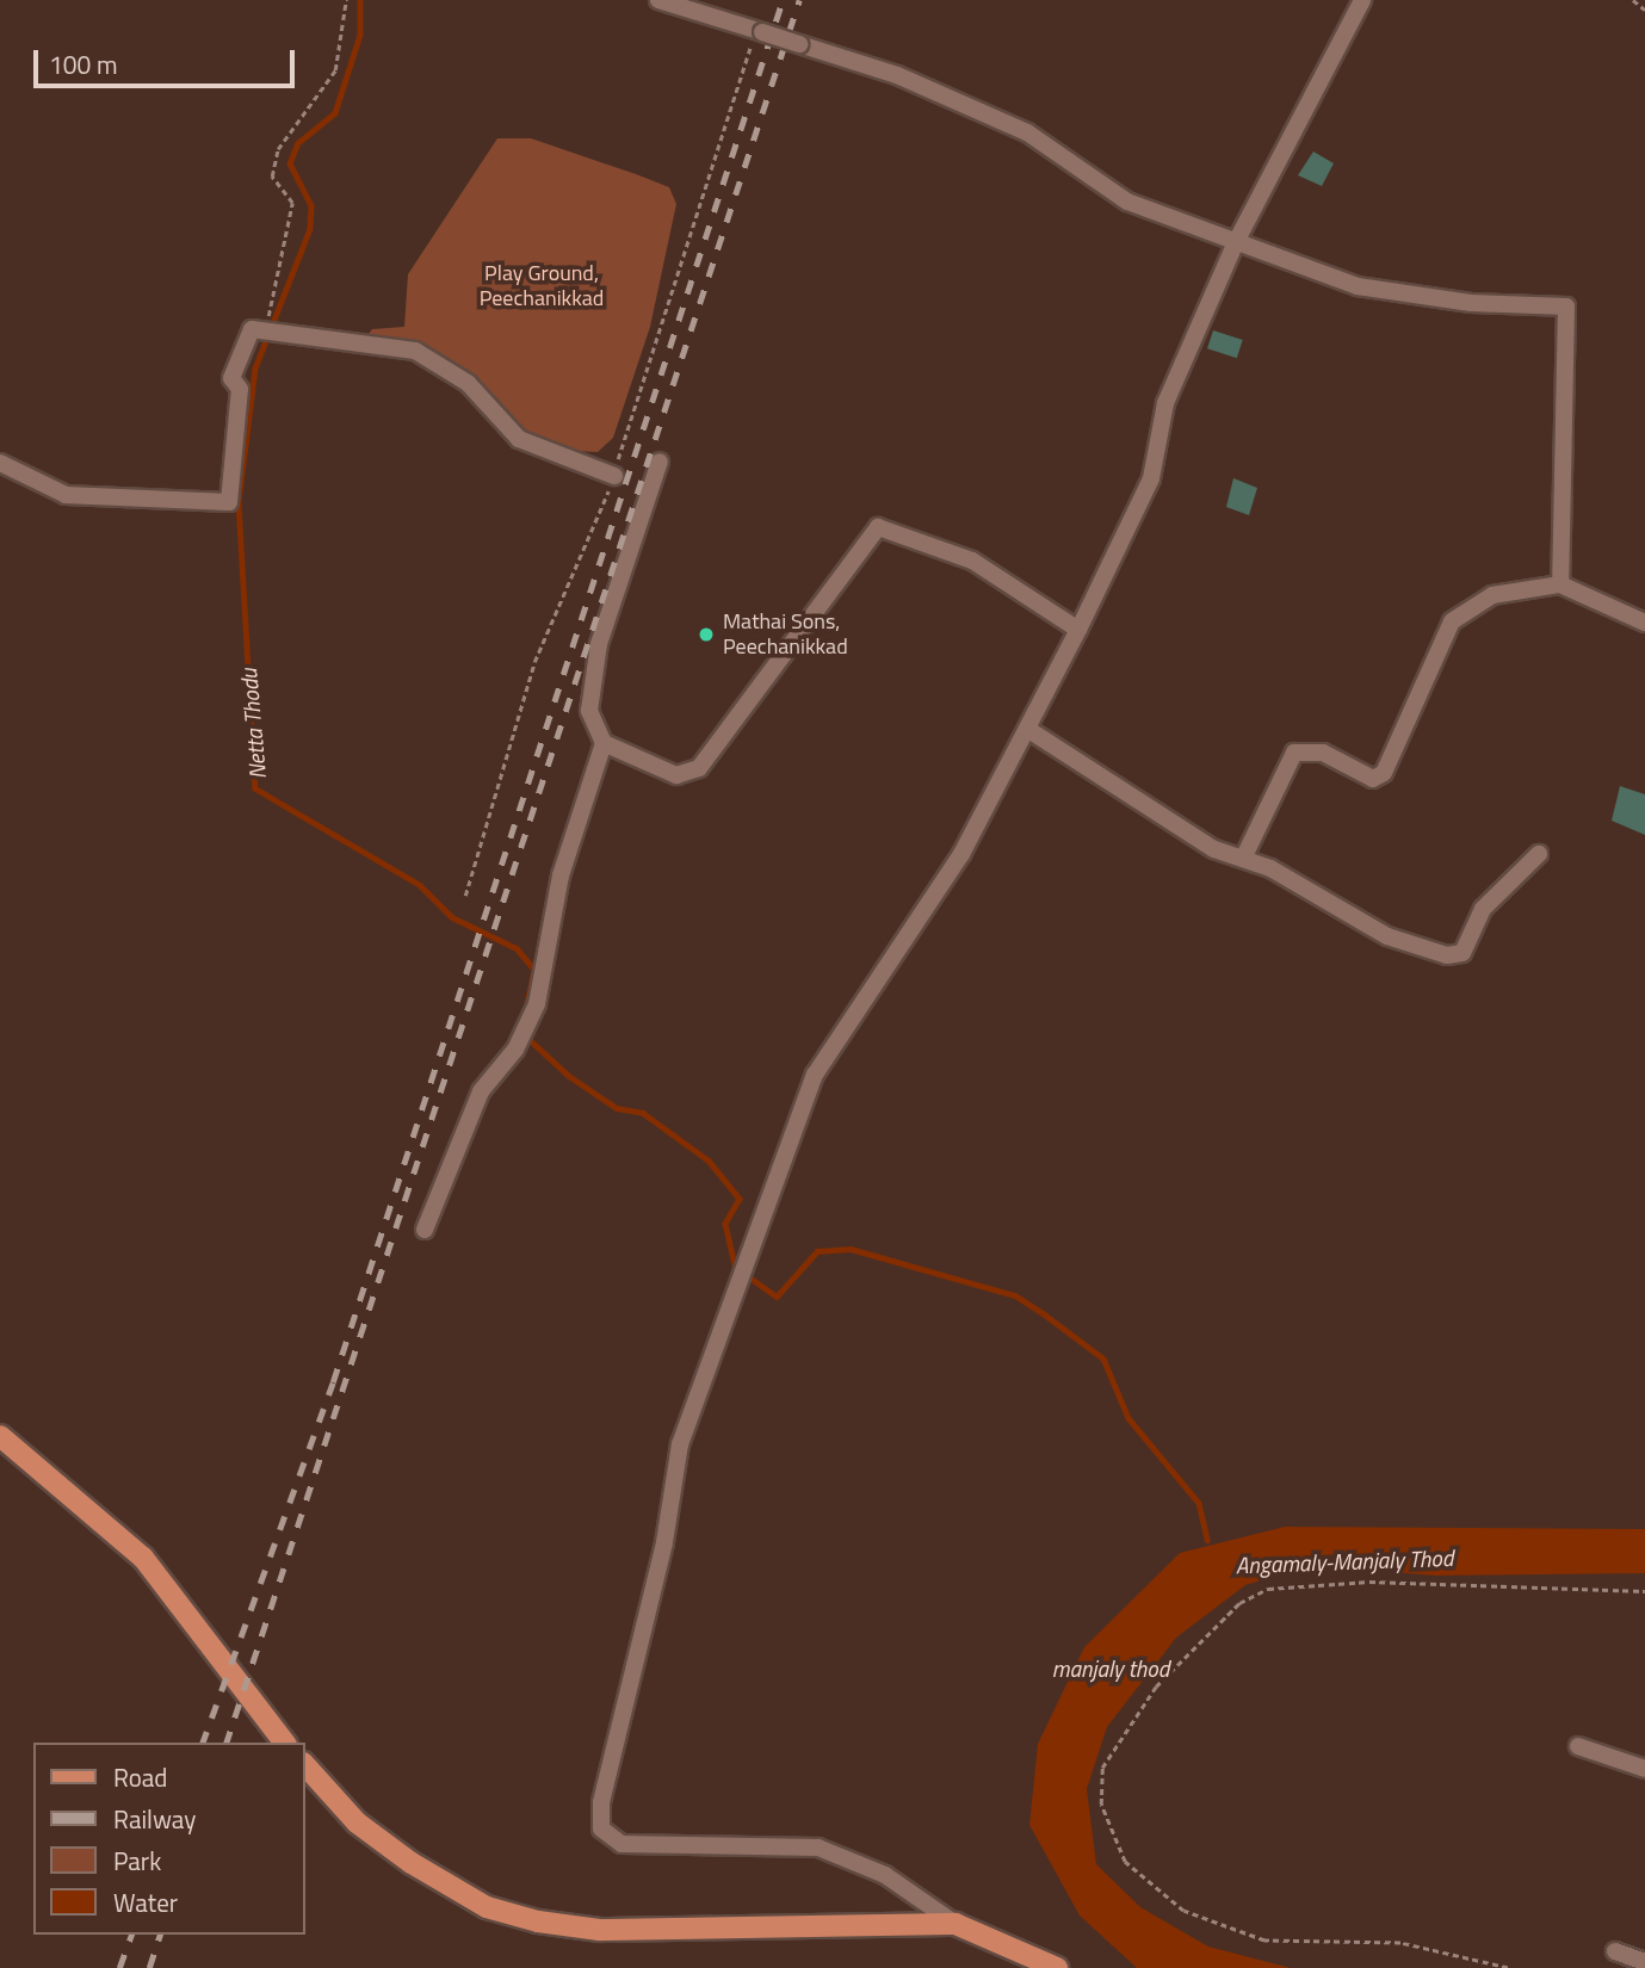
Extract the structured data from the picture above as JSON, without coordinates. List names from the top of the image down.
{
  "water": ["Netta Thodu", "Angamaly-Manjaly Thod", "manjaly thod"],
  "parks": ["Play Ground, Peechanikkad"],
  "places": ["Mathai Sons, Peechanikkad"],
  "legend": [
    "Road",
    "Railway",
    "Park",
    "Water"
  ],
  "scale_bar": "100 m"
}
